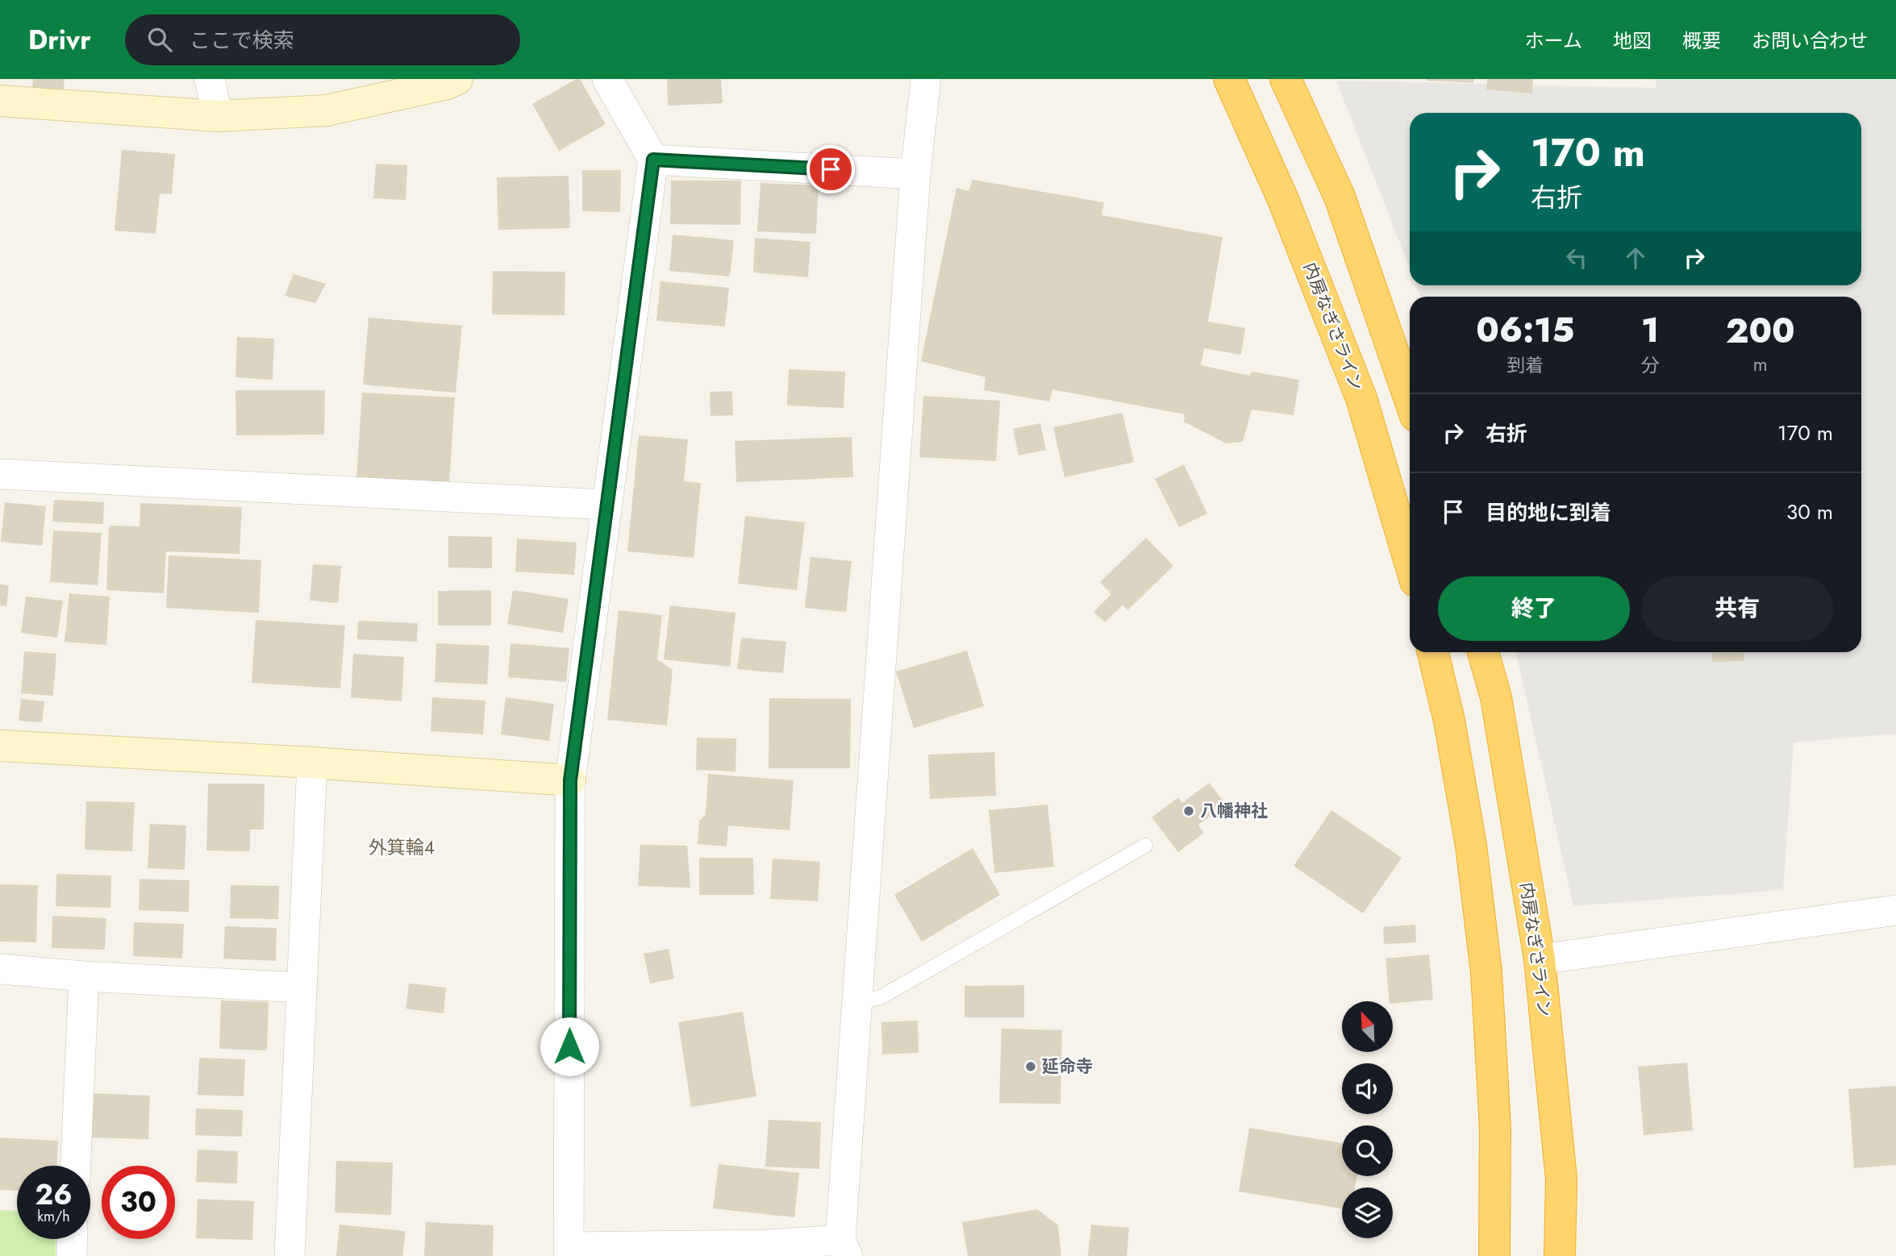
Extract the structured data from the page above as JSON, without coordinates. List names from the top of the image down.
{
  "streets": {
    "highway": ["内房なぎさライン"]
  },
  "districts": ["外箕輪4"],
  "places": ["八幡神社", "延命寺"],
  "north": "top left",
  "page": {
    "header": "Drivr",
    "search": "ここで検索",
    "nav": [
      "ホーム",
      "地図",
      "概要",
      "お問い合わせ"
    ],
    "turn": ["170 m", "右折"],
    "eta": [
      "06:15",
      "到着",
      "1",
      "分",
      "200",
      "m"
    ],
    "list": [
      {
        "name": "右折",
        "value": "170 m"
      },
      {
        "name": "目的地に到着",
        "value": "30 m"
      }
    ],
    "buttons": ["終了", "共有"],
    "speed": "26 km/h",
    "limit": "30"
  }
}
